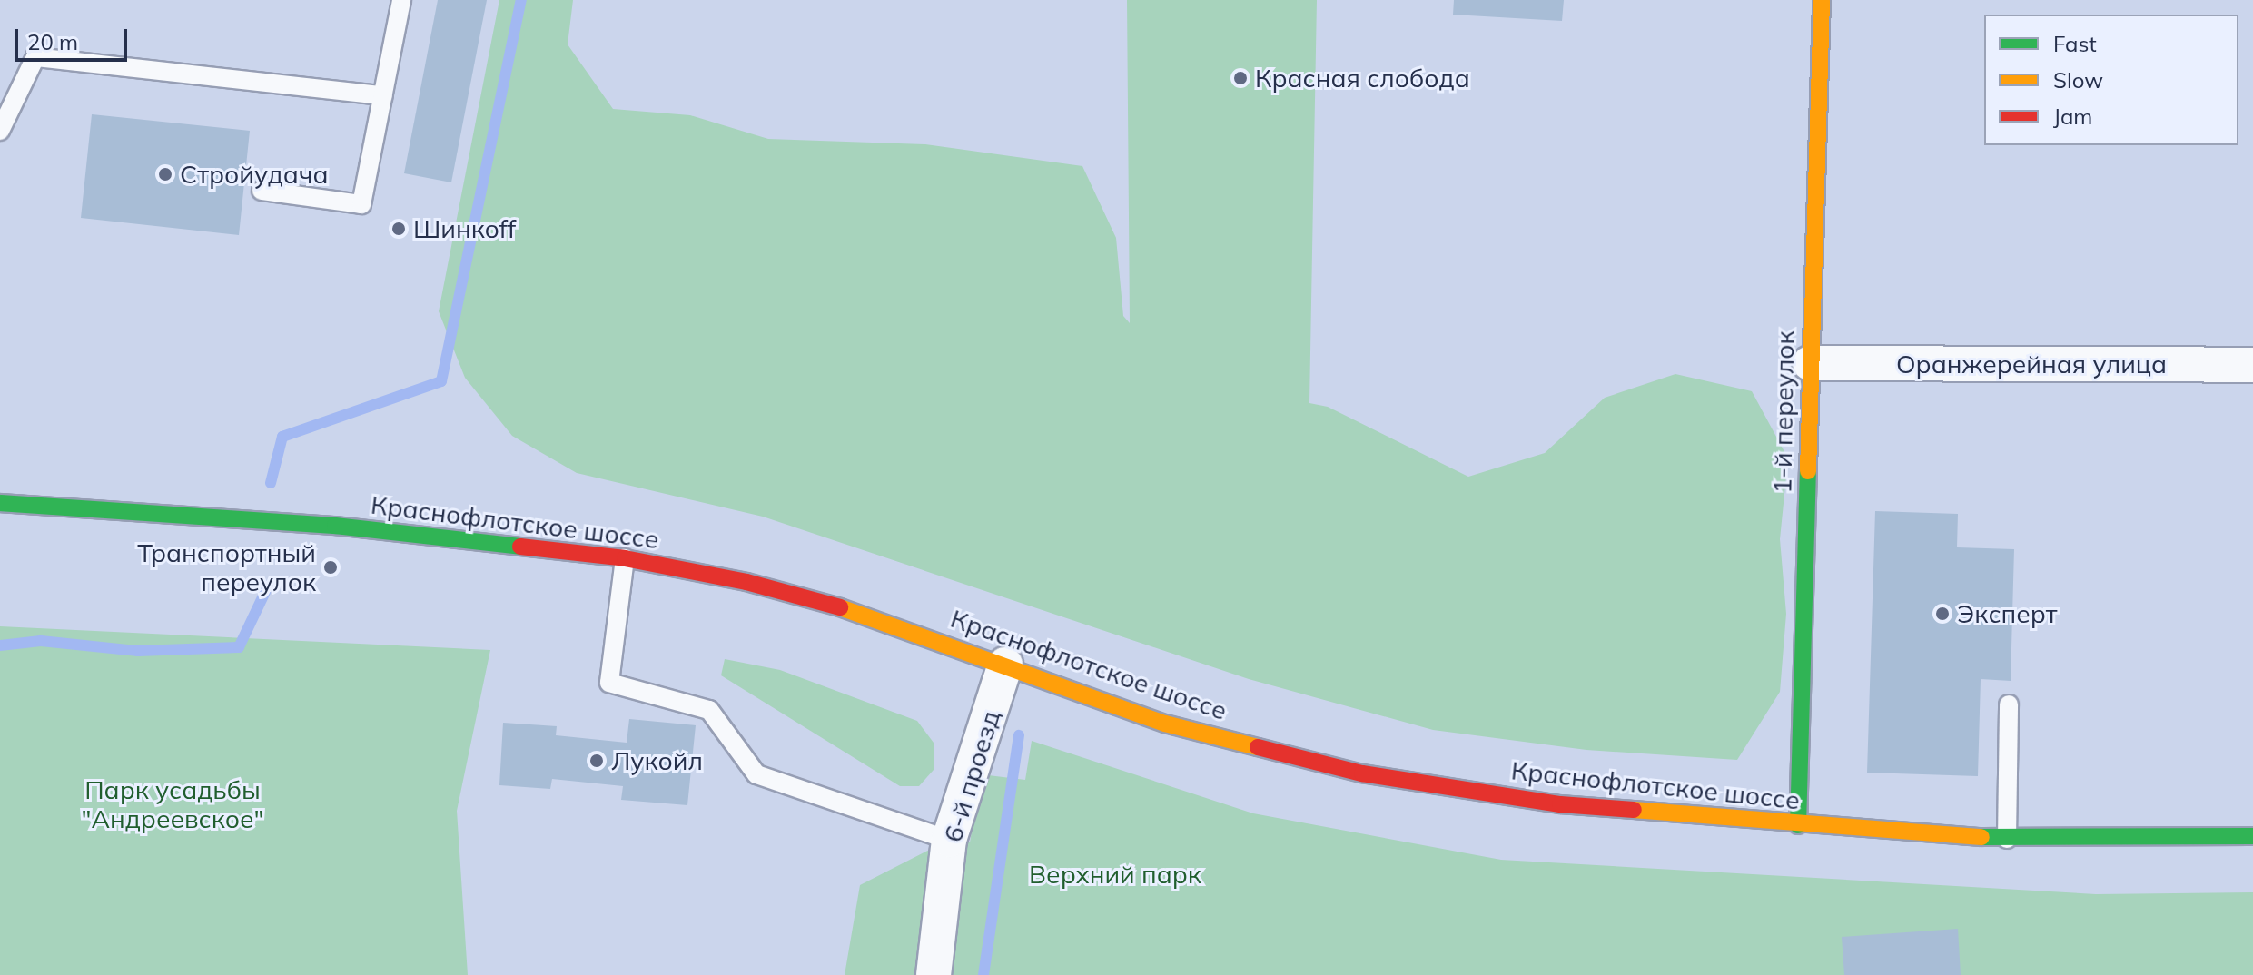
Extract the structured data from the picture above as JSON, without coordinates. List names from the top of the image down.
{
  "streets": {
    "main road": ["1-й переулок", "Краснофлотское шоссе"],
    "street": ["Оранжерейная улица", "6-й проезд"]
  },
  "crossings": [
    ["Оранжерейная улица", "1-й переулок"],
    ["1-й переулок", "Краснофлотское шоссе"],
    ["Краснофлотское шоссе", "6-й проезд"]
  ],
  "parks": ["Парк усадьбы \"Андреевское\"", "Верхний парк"],
  "places": [
    "Красная слобода",
    "Стройудача",
    "Шинкoff",
    "Транспортный переулок",
    "Эксперт",
    "Лукойл"
  ],
  "legend": ["Fast", "Slow", "Jam"],
  "scale_bar": "20 m"
}
